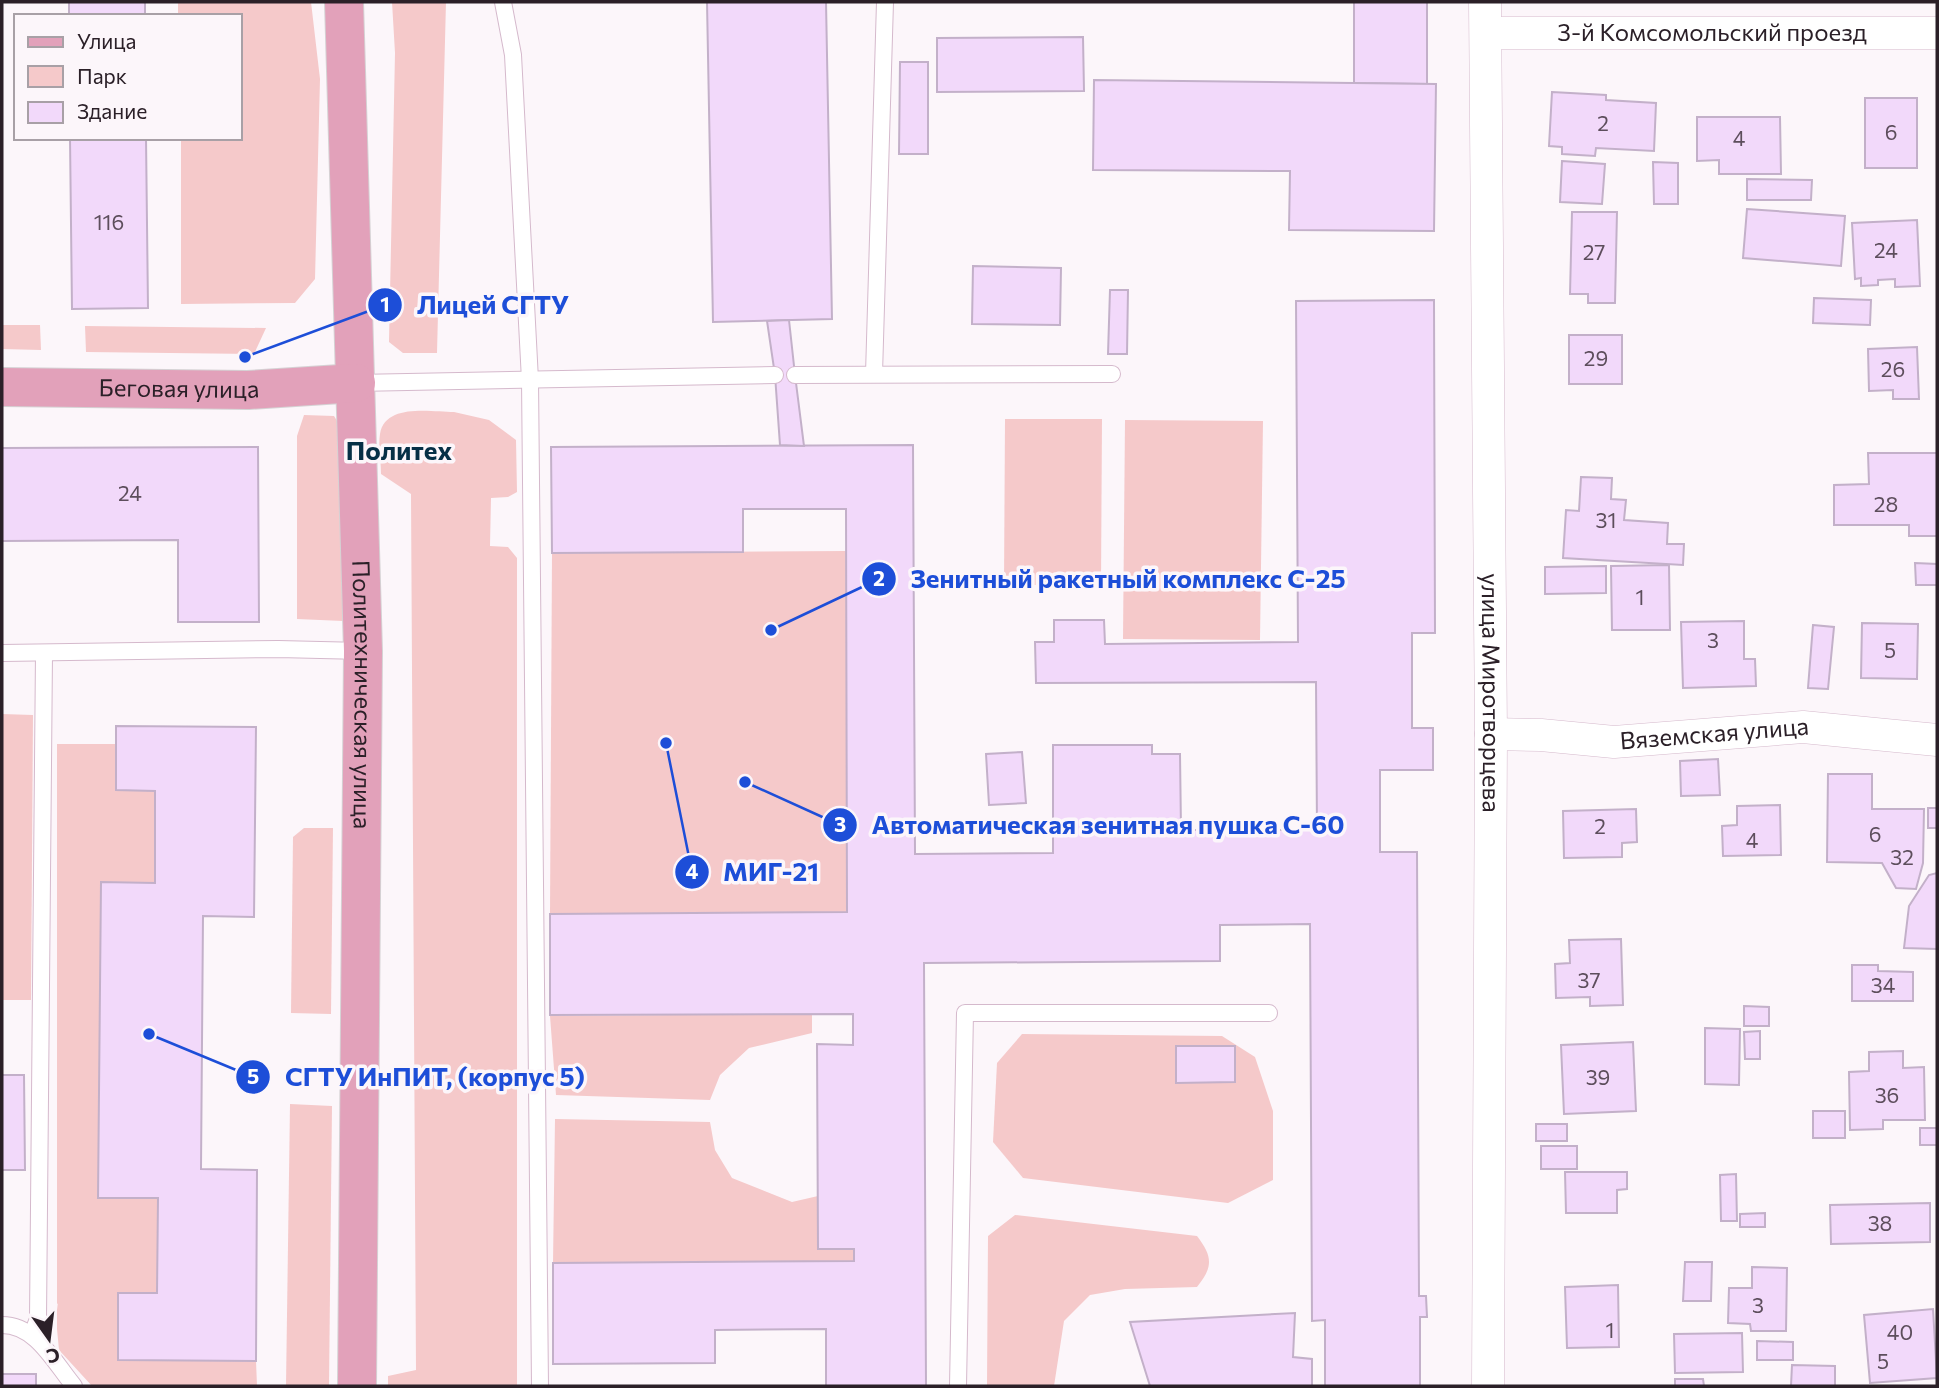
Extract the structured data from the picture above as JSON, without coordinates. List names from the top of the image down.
{
  "streets": {
    "main road": ["Беговая улица", "Политехническая улица"],
    "street": ["3-й Комсомольский проезд", "улица Миротворцева", "Вяземская улица"]
  },
  "crossings": [
    ["3-й Комсомольский проезд", "улица Миротворцева"],
    ["Беговая улица", "Политехническая улица"],
    ["улица Миротворцева", "Вяземская улица"]
  ],
  "districts": ["Политех"],
  "places": [
    "Лицей СГТУ",
    "Зенитный ракетный комплекс С-25",
    "МИГ-21",
    "Автоматическая зенитная пушка С-60",
    "СГТУ ИнПИТ, (корпус 5)"
  ],
  "house_numbers": [
    "2",
    "6",
    "4",
    "116",
    "24",
    "27",
    "29",
    "26",
    "24",
    "28",
    "31",
    "1",
    "3",
    "5",
    "2",
    "6",
    "4",
    "32",
    "37",
    "34",
    "39",
    "36",
    "38",
    "3",
    "1",
    "40",
    "5"
  ],
  "legend": ["Улица", "Парк", "Здание"],
  "north": "bottom"
}
